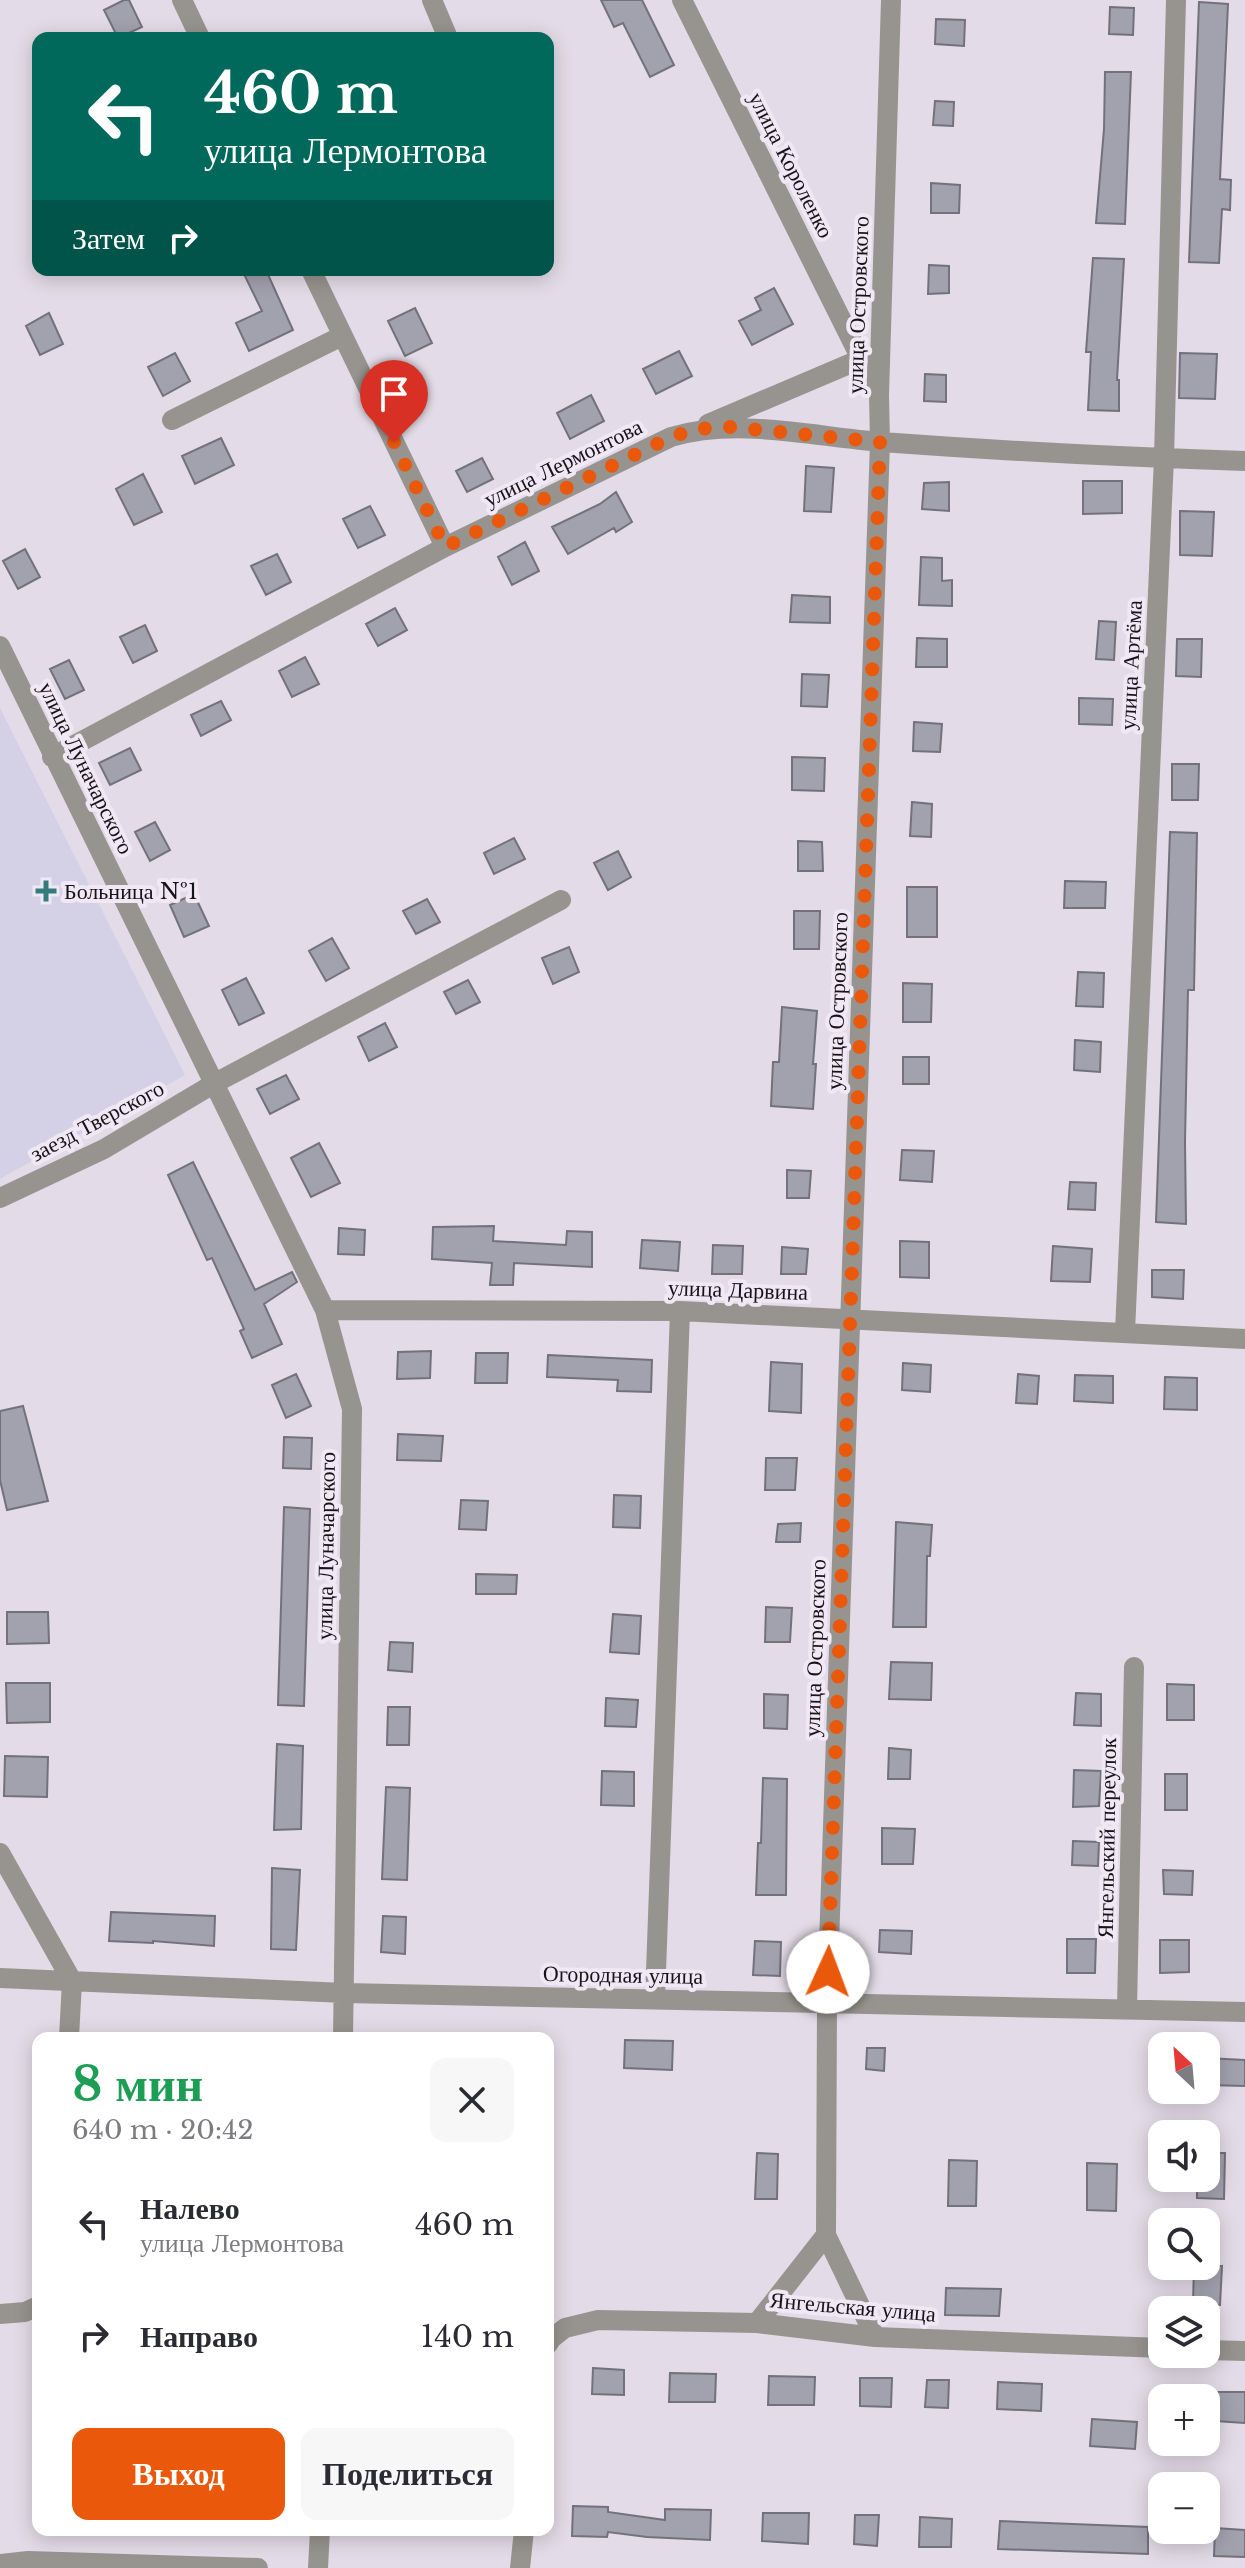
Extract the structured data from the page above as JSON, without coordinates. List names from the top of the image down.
{
  "streets": {
    "street": [
      "улица Короленко",
      "улица Островского",
      "улица Лермонтова",
      "улица Артёма",
      "улица Луначарского",
      "заезд Тверского",
      "улица Дарвина",
      "Янгельский переулок",
      "Огородная улица",
      "Янгельская улица"
    ]
  },
  "crossings": [
    ["улица Короленко", "улица Островского"],
    ["улица Островского", "улица Лермонтова"],
    ["улица Островского", "улица Дарвина"],
    ["улица Островского", "Огородная улица"],
    ["улица Лермонтова", "улица Артёма"],
    ["улица Лермонтова", "улица Луначарского"],
    ["улица Артёма", "улица Дарвина"],
    ["улица Луначарского", "заезд Тверского"],
    ["улица Луначарского", "улица Дарвина"],
    ["улица Луначарского", "Огородная улица"],
    ["Янгельский переулок", "Огородная улица"]
  ],
  "places": {
    "health": ["Больница №1"]
  },
  "north": "top left",
  "page": {
    "turn": ["460 m", "улица Лермонтова"],
    "then": "Затем",
    "map_buttons": ["+", "−"],
    "heading": ["8 мин", "640 m · 20:42"],
    "list": [
      {
        "name": "Налево",
        "note": "улица Лермонтова",
        "value": "460 m"
      },
      {
        "name": "Направо",
        "value": "140 m"
      }
    ],
    "buttons": ["Выход", "Поделиться"]
  }
}
